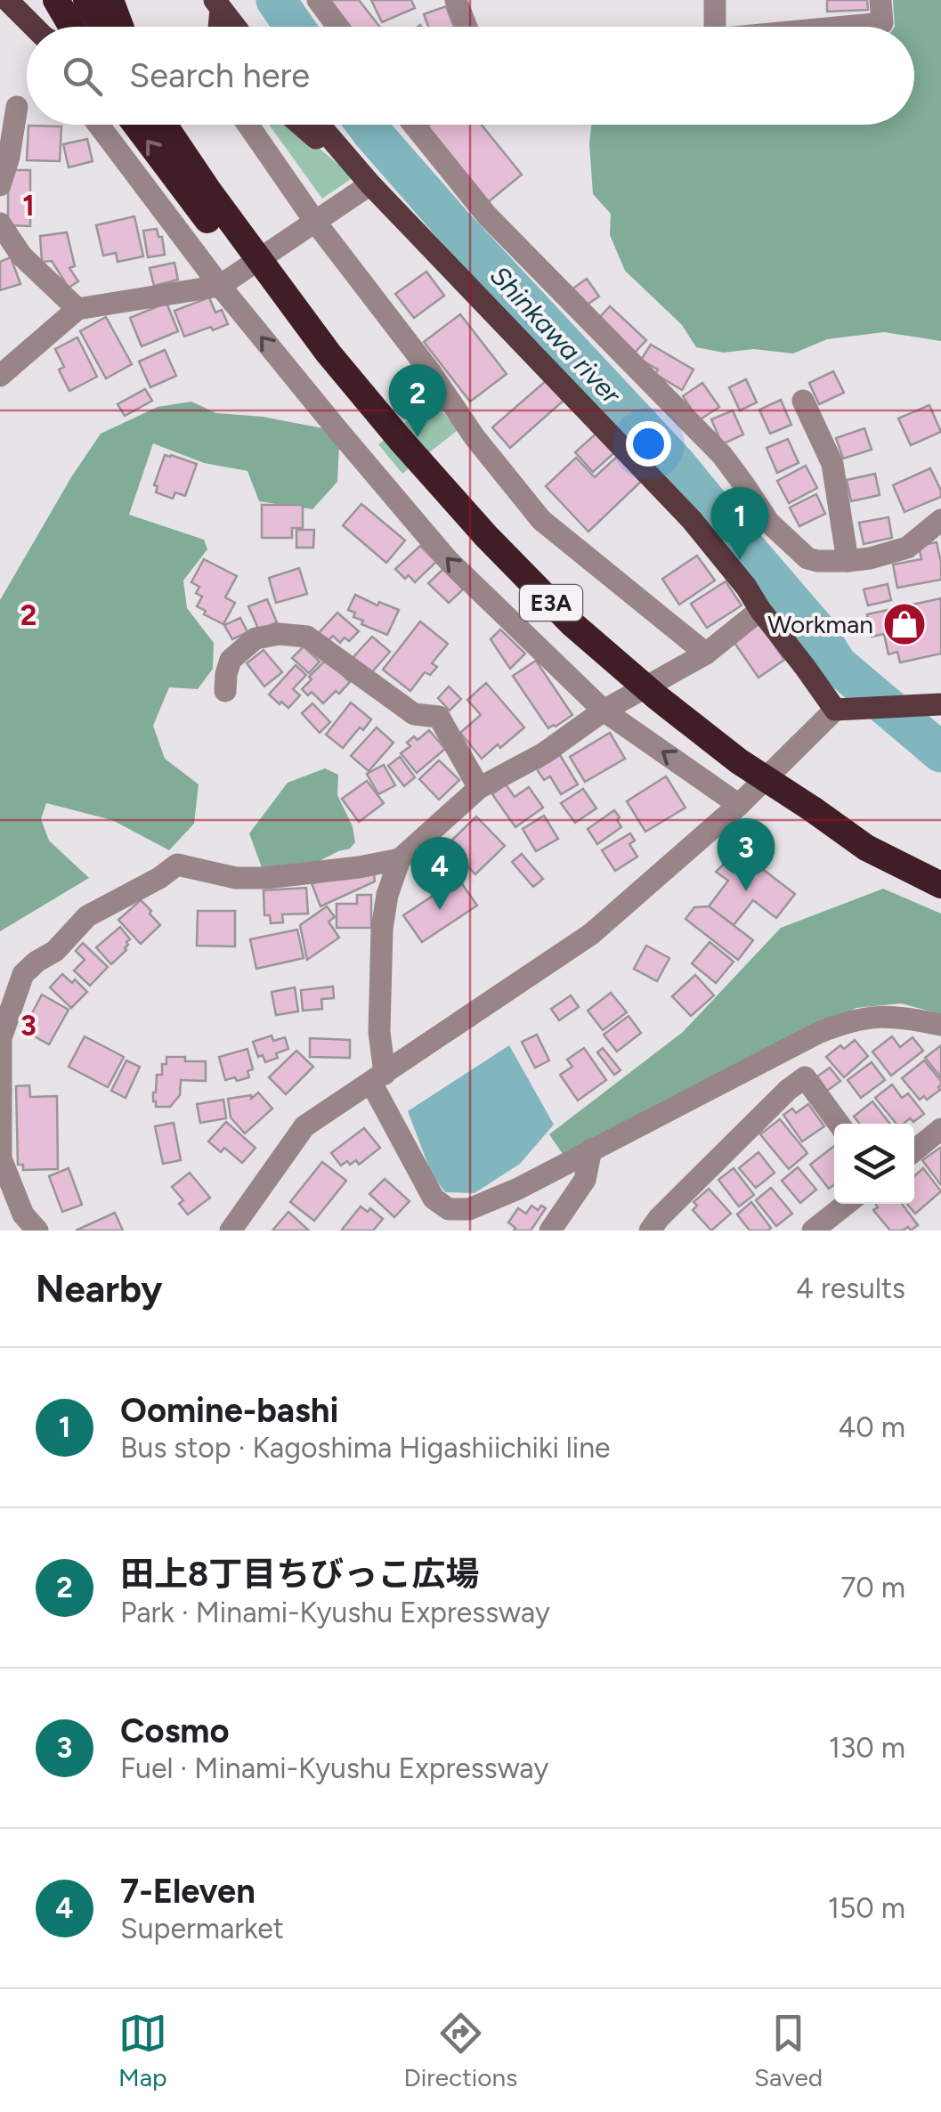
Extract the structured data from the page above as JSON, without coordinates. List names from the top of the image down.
{
  "streets": {
    "highway": ["E3A"]
  },
  "water": ["Shinkawa river"],
  "places": {
    "shop": ["Workman"]
  },
  "page": {
    "search": "Search here",
    "pins": [
      "2",
      "1",
      "3",
      "4"
    ],
    "heading": ["Nearby", "4 results"],
    "list": [
      {
        "mark": "1",
        "name": "Oomine-bashi",
        "note": "Bus stop · Kagoshima Higashiichiki line",
        "value": "40 m"
      },
      {
        "mark": "2",
        "name": "田上8丁目ちびっこ広場",
        "note": "Park · Minami-Kyushu Expressway",
        "value": "70 m"
      },
      {
        "mark": "3",
        "name": "Cosmo",
        "note": "Fuel · Minami-Kyushu Expressway",
        "value": "130 m"
      },
      {
        "mark": "4",
        "name": "7-Eleven",
        "note": "Supermarket",
        "value": "150 m"
      }
    ],
    "nav": ["Map", "Directions", "Saved"]
  },
  "grid": {
    "rows": ["1", "2", "3"]
  }
}
